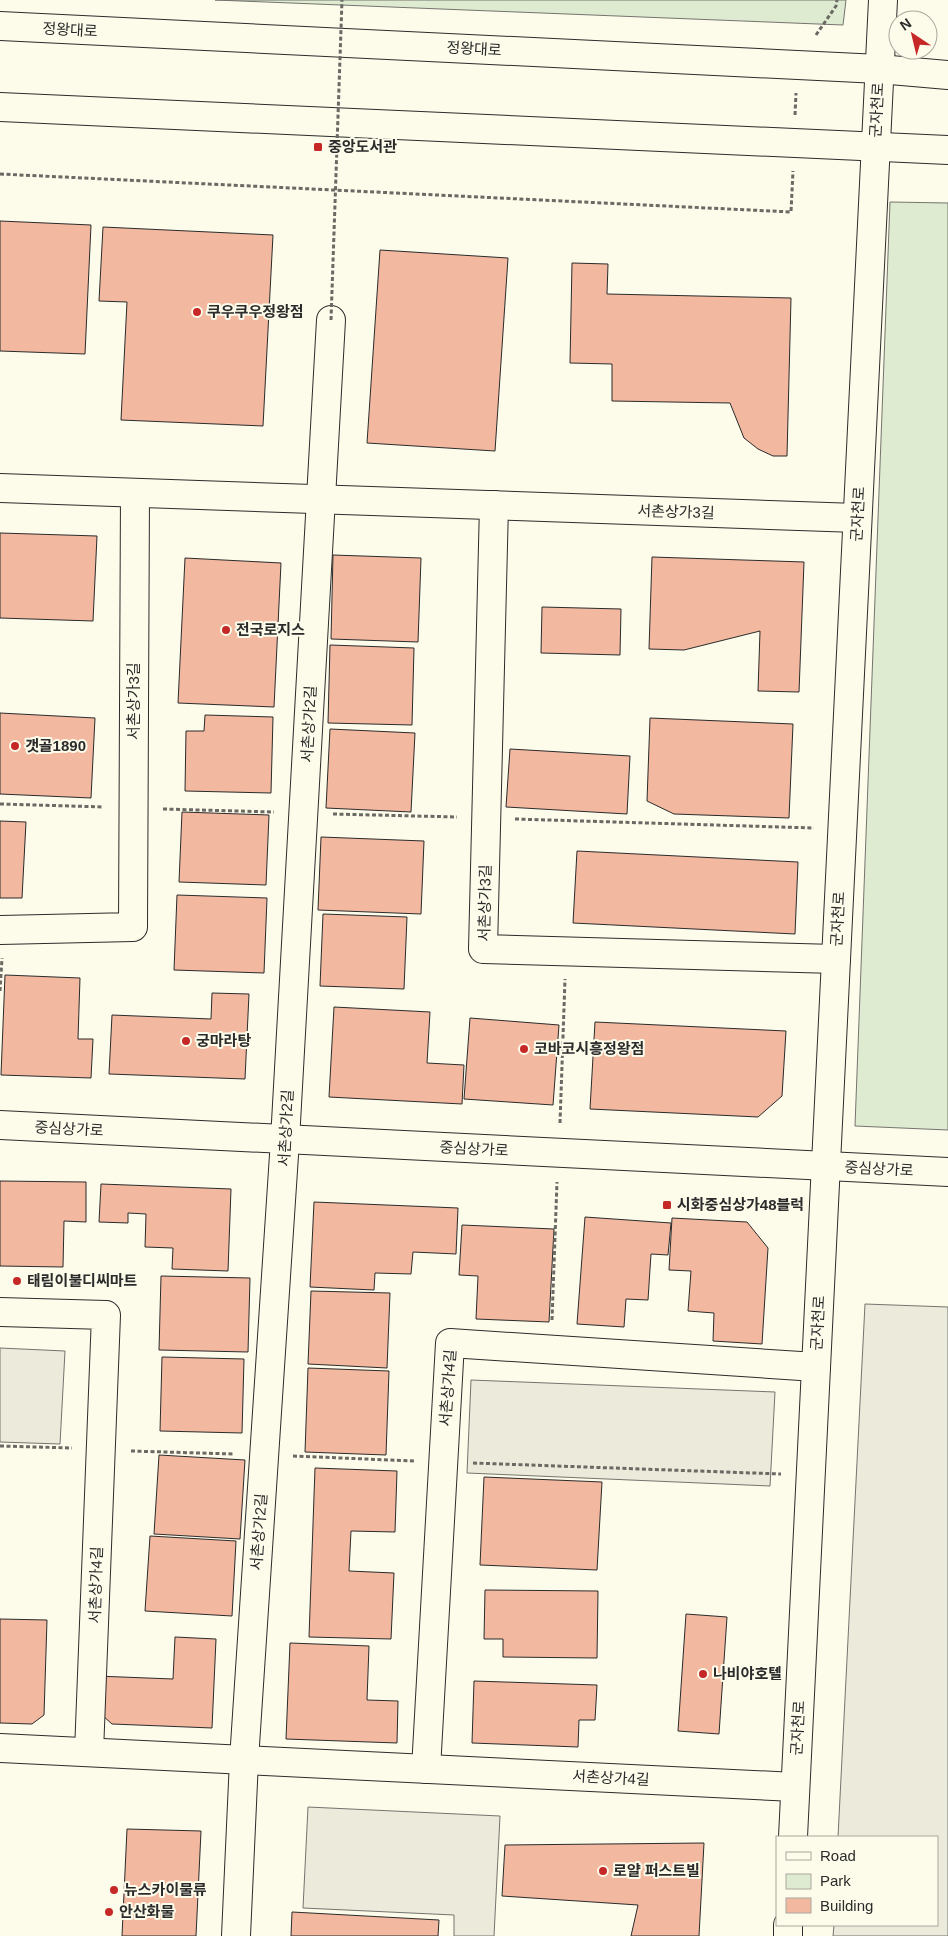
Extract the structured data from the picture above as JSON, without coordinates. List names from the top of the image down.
{
  "streets": {
    "street": [
      "정왕대로",
      "군자천로",
      "서촌상가3길",
      "서촌상가2길",
      "중심상가로",
      "서촌상가4길"
    ]
  },
  "crossings": [
    ["정왕대로", "군자천로"],
    ["군자천로", "서촌상가3길"],
    ["군자천로", "중심상가로"],
    ["군자천로", "서촌상가4길"],
    ["서촌상가3길", "서촌상가2길"],
    ["서촌상가2길", "중심상가로"],
    ["서촌상가2길", "서촌상가4길"]
  ],
  "places": {
    "transit": ["중앙도서관", "시화중심상가48블럭"],
    "other": [
      "쿠우쿠우정왕점",
      "전국로지스",
      "갯골1890",
      "궁마라탕",
      "코바코시흥정왕점",
      "태림이불디씨마트",
      "나비야호텔",
      "로얄 퍼스트빌",
      "뉴스카이물류",
      "안산화물"
    ]
  },
  "legend": ["Road", "Park", "Building"],
  "north": "top left"
}
